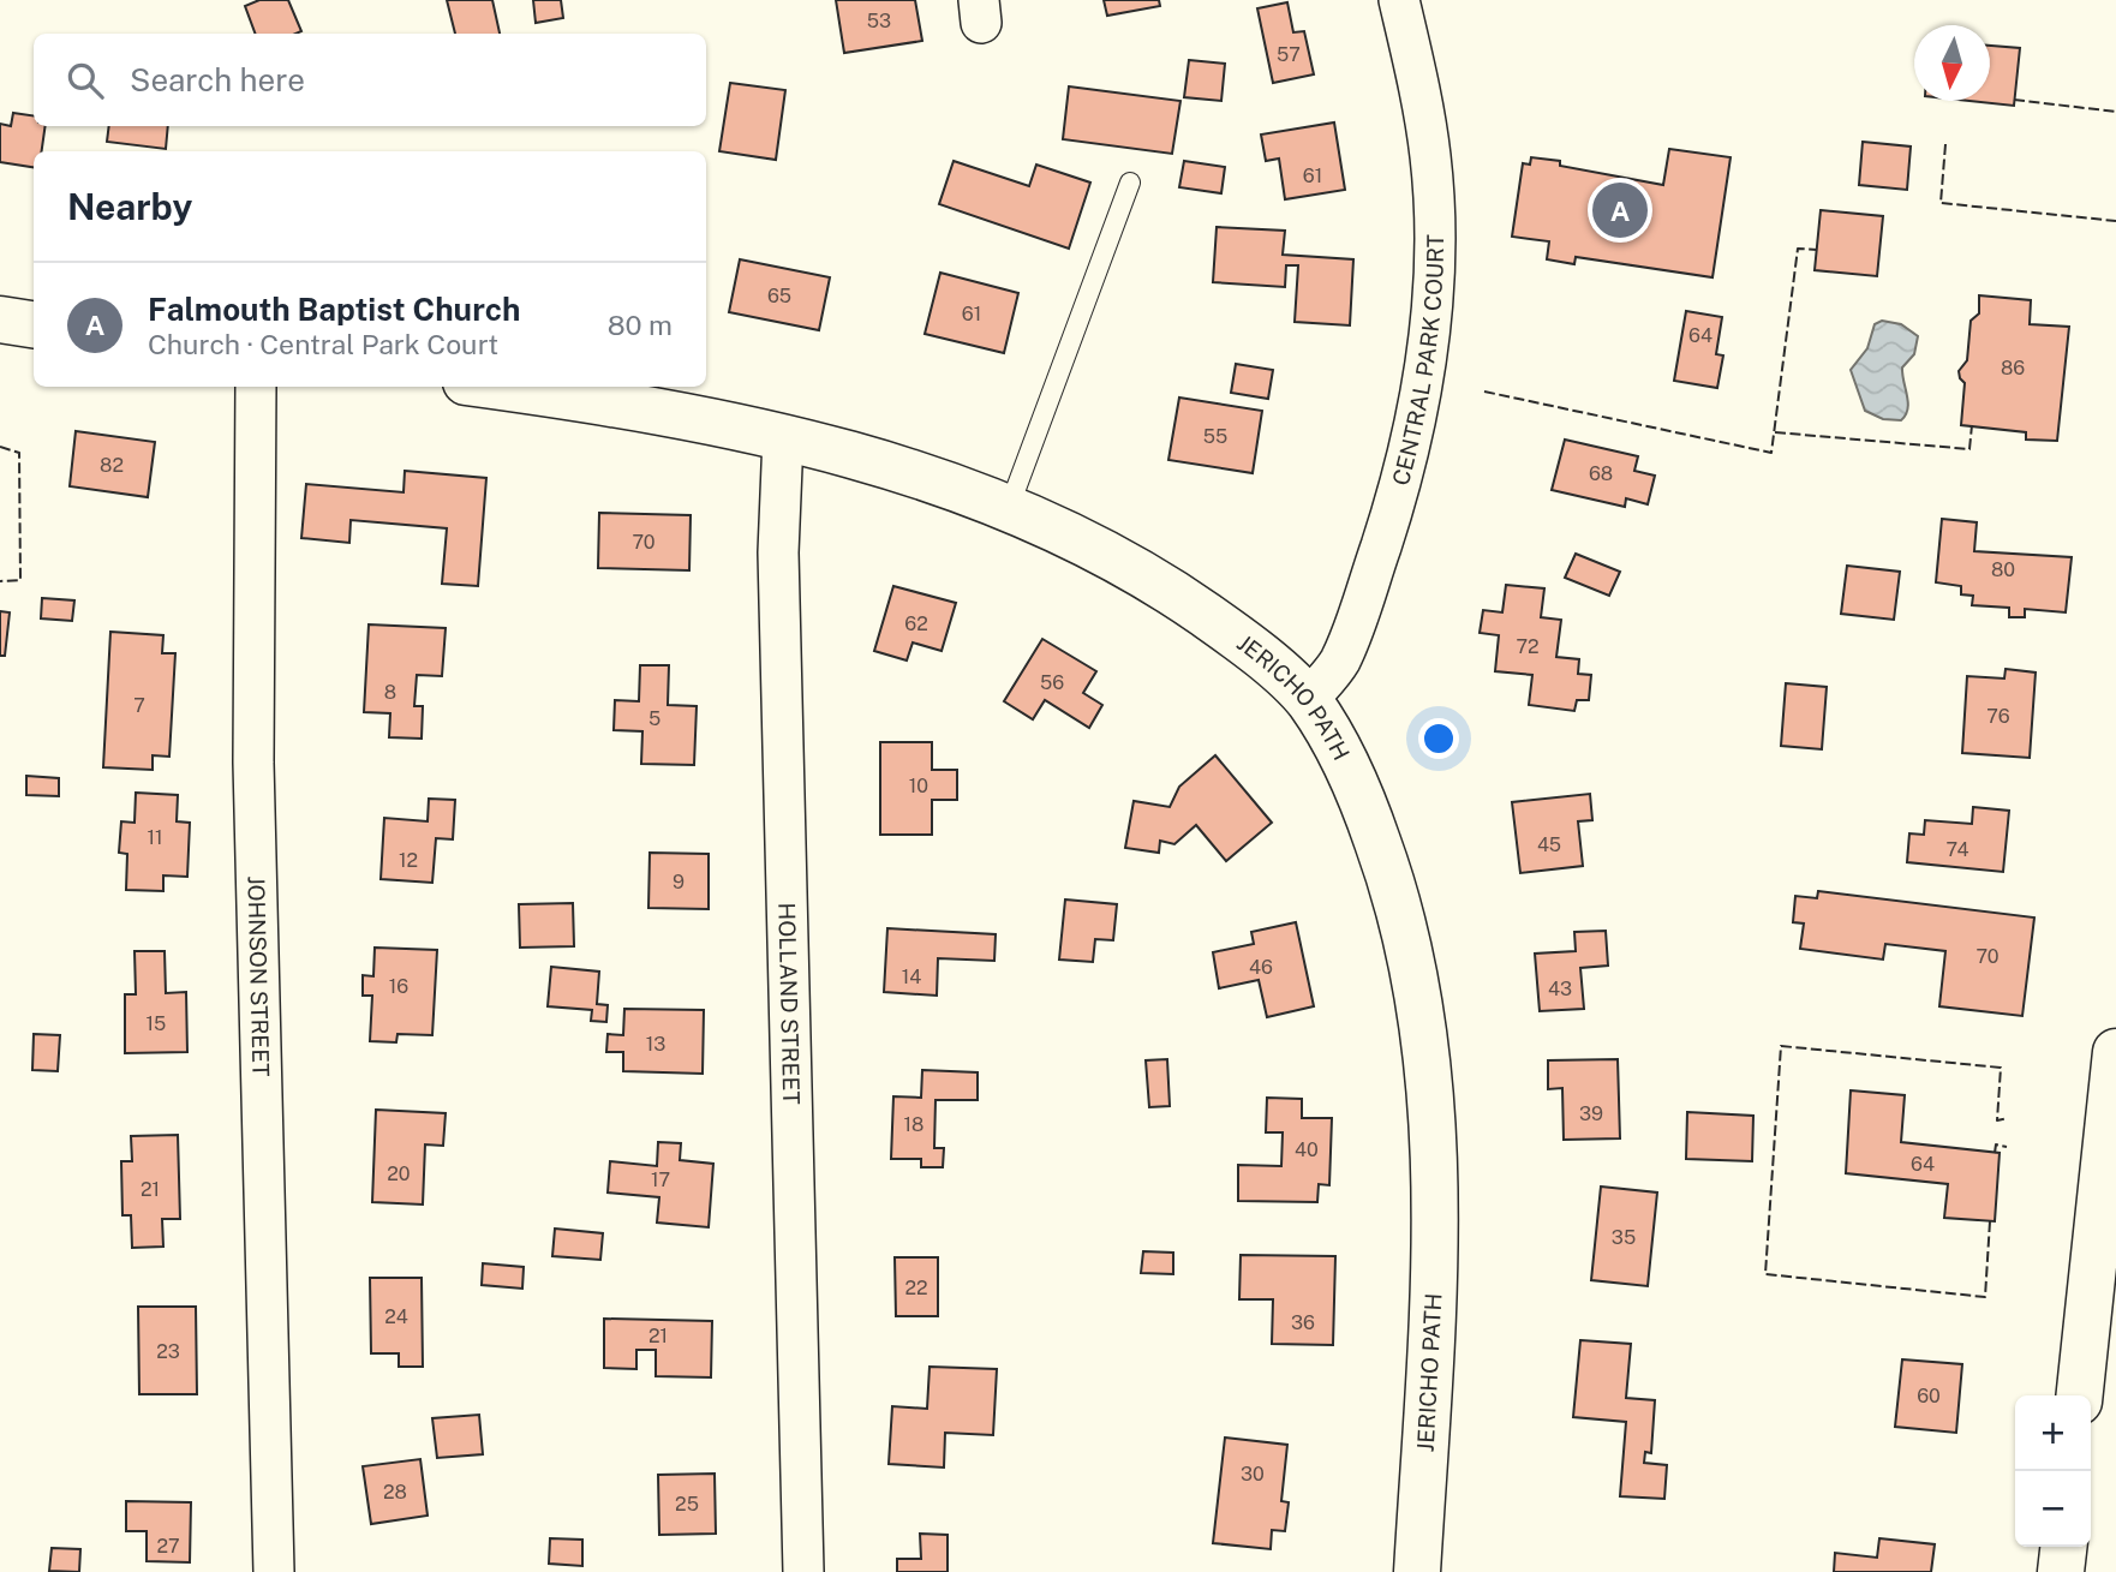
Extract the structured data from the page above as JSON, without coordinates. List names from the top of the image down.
{
  "streets": {
    "street": [
      "CENTRAL PARK COURT",
      "JERICHO PATH",
      "JOHNSON STREET",
      "HOLLAND STREET"
    ]
  },
  "crossings": [
    ["CENTRAL PARK COURT", "JERICHO PATH"],
    ["JERICHO PATH", "HOLLAND STREET"]
  ],
  "house_numbers": [
    "53",
    "57",
    "61",
    "65",
    "61",
    "64",
    "86",
    "55",
    "82",
    "68",
    "70",
    "80",
    "62",
    "72",
    "56",
    "8",
    "7",
    "76",
    "5",
    "10",
    "11",
    "45",
    "74",
    "12",
    "9",
    "70",
    "46",
    "14",
    "16",
    "43",
    "15",
    "13",
    "39",
    "18",
    "40",
    "64",
    "20",
    "17",
    "21",
    "35",
    "22",
    "24",
    "36",
    "21",
    "23",
    "60",
    "30",
    "28",
    "25",
    "27"
  ],
  "north": "bottom",
  "page": {
    "search": "Search here",
    "heading": "Nearby",
    "pins": "A",
    "list": [
      {
        "mark": "A",
        "name": "Falmouth Baptist Church",
        "note": "Church · Central Park Court",
        "value": "80 m"
      }
    ],
    "map_buttons": ["+", "−"]
  }
}
